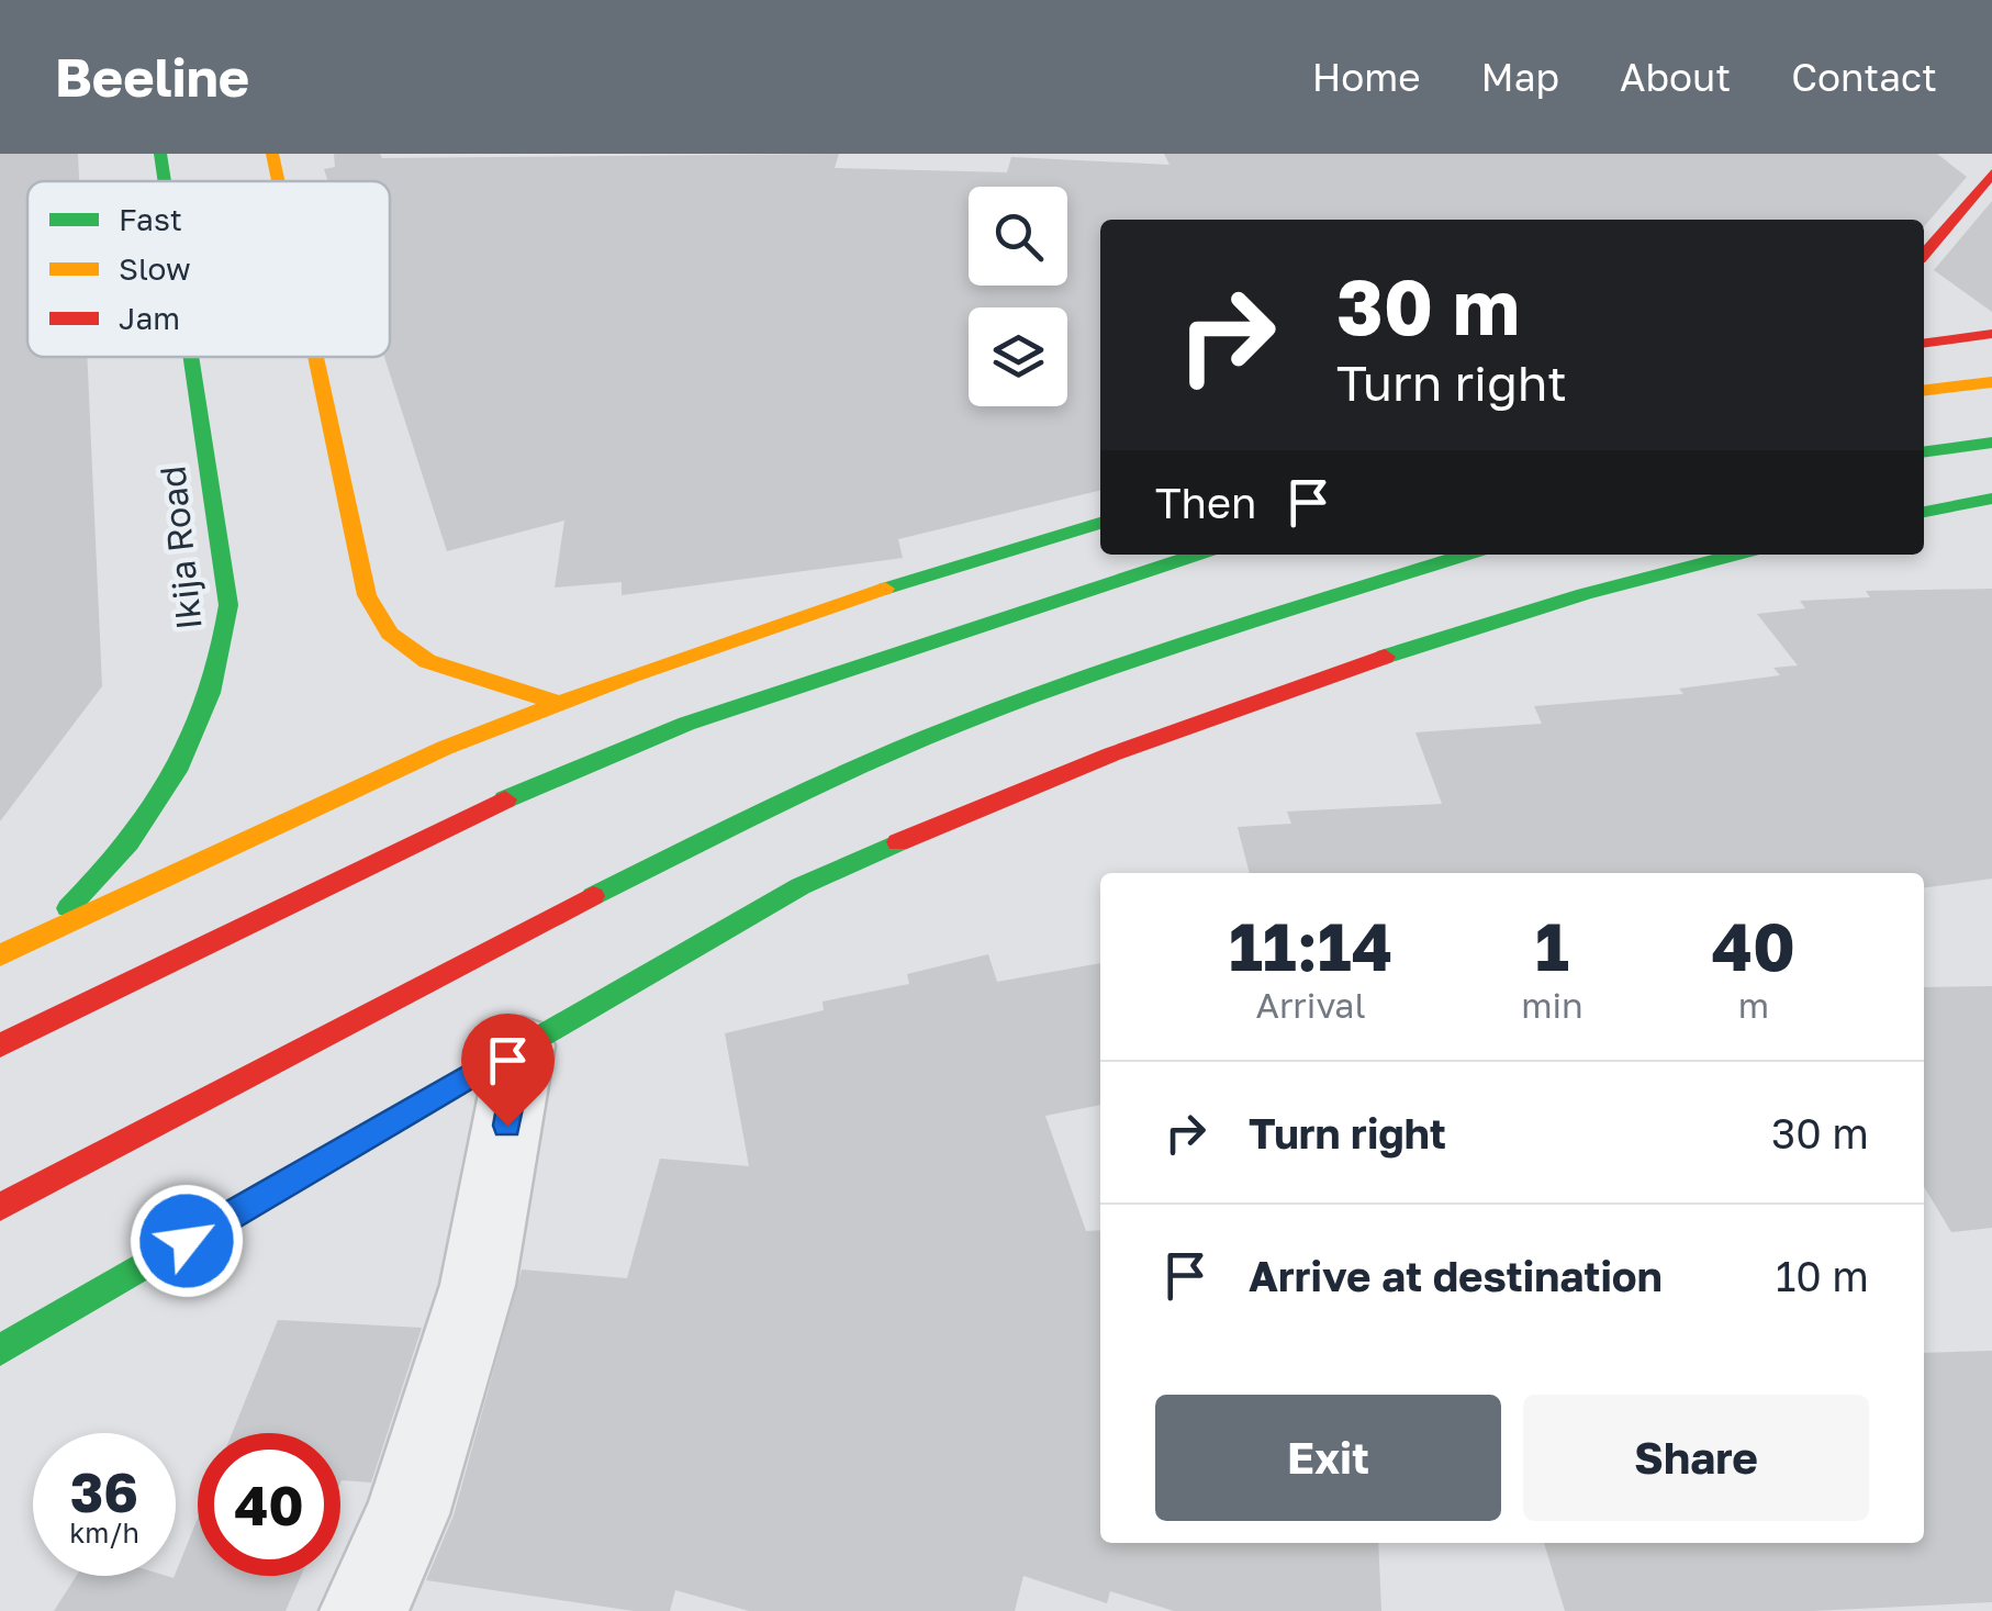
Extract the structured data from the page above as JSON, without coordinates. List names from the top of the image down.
{
  "streets": {
    "main road": ["Ikija Road"]
  },
  "legend": ["Fast", "Slow", "Jam"],
  "page": {
    "header": "Beeline",
    "nav": [
      "Home",
      "Map",
      "About",
      "Contact"
    ],
    "turn": ["30 m", "Turn right"],
    "then": "Then",
    "eta": [
      "11:14",
      "Arrival",
      "1",
      "min",
      "40",
      "m"
    ],
    "list": [
      {
        "name": "Turn right",
        "value": "30 m"
      },
      {
        "name": "Arrive at destination",
        "value": "10 m"
      }
    ],
    "buttons": ["Exit", "Share"],
    "speed": "36 km/h",
    "limit": "40"
  }
}
